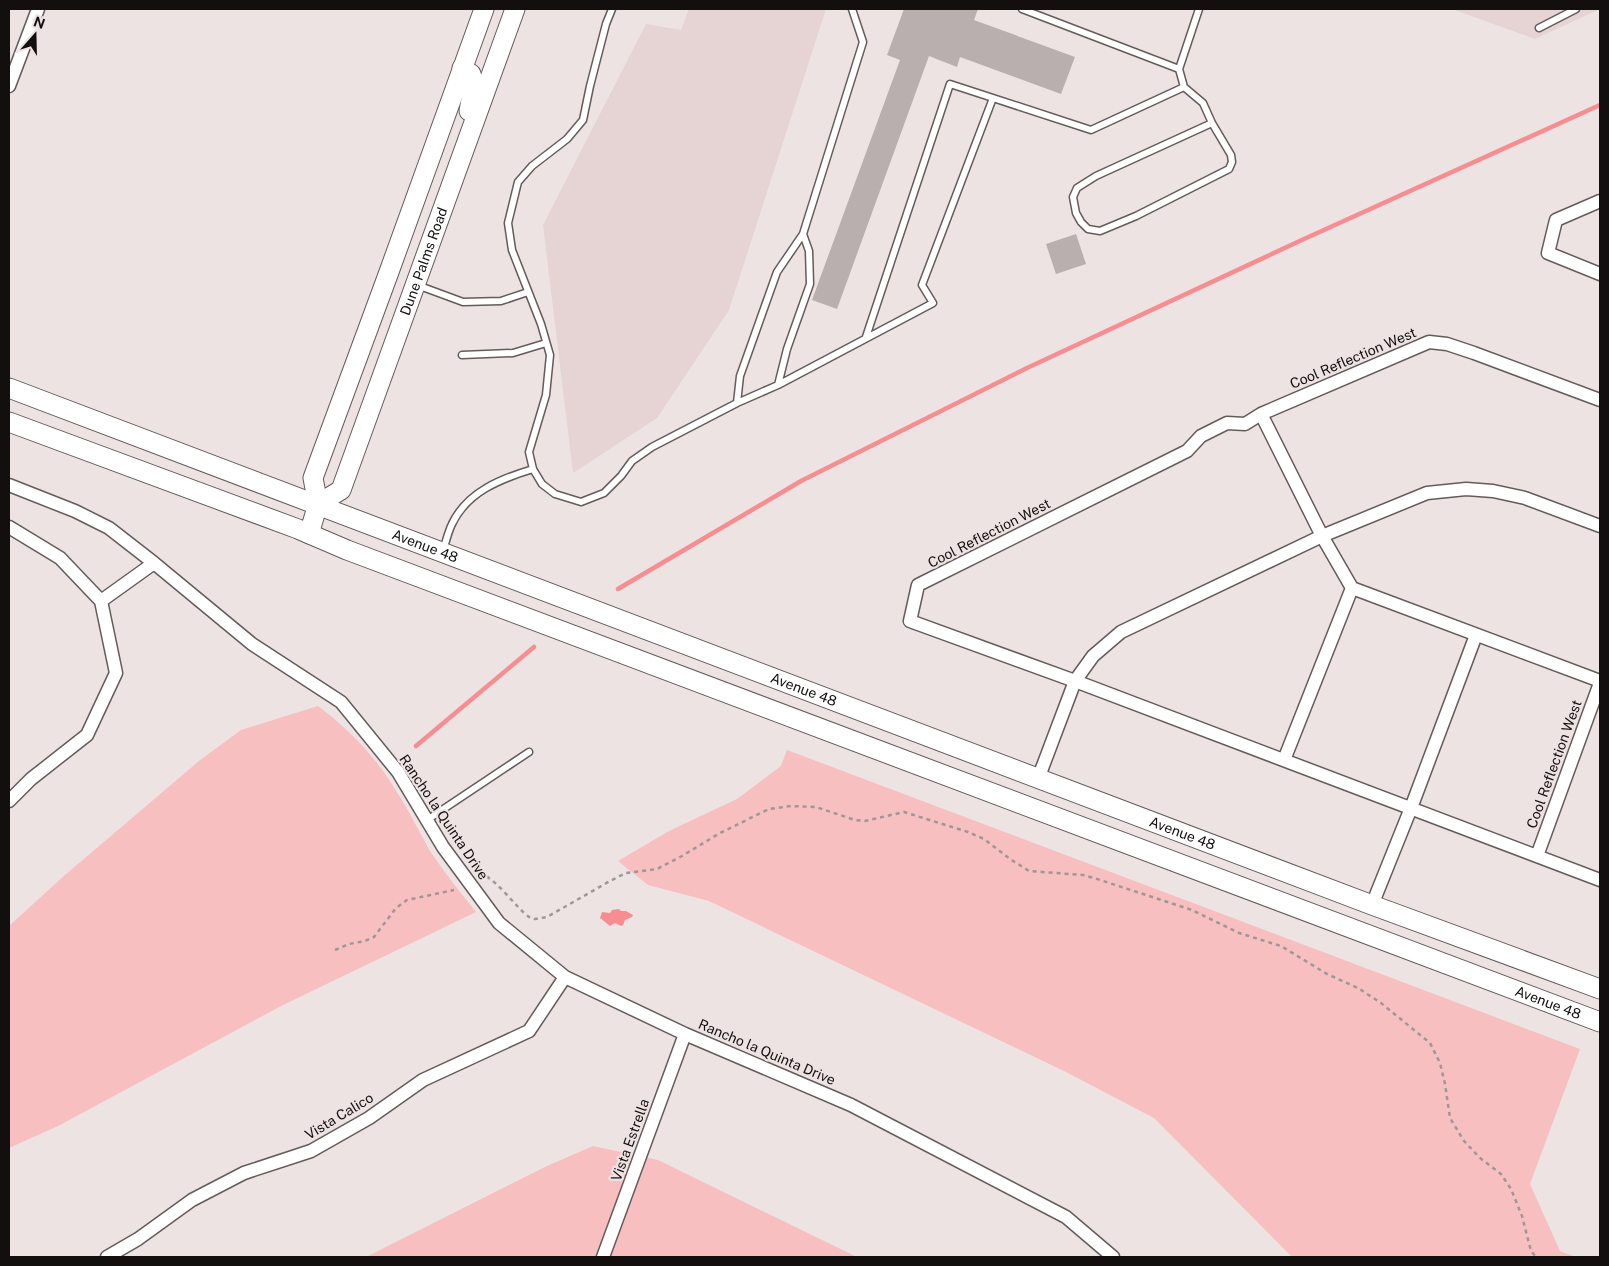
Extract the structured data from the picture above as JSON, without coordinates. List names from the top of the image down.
{
  "streets": {
    "main road": ["Dune Palms Road", "Avenue 48"],
    "street": [
      "Cool Reflection West",
      "Rancho la Quinta Drive",
      "Vista Calico",
      "Vista Estrella"
    ]
  },
  "crossings": [
    ["Dune Palms Road", "Avenue 48"],
    ["Rancho la Quinta Drive", "Vista Calico"],
    ["Rancho la Quinta Drive", "Vista Estrella"]
  ],
  "north": "top"
}
